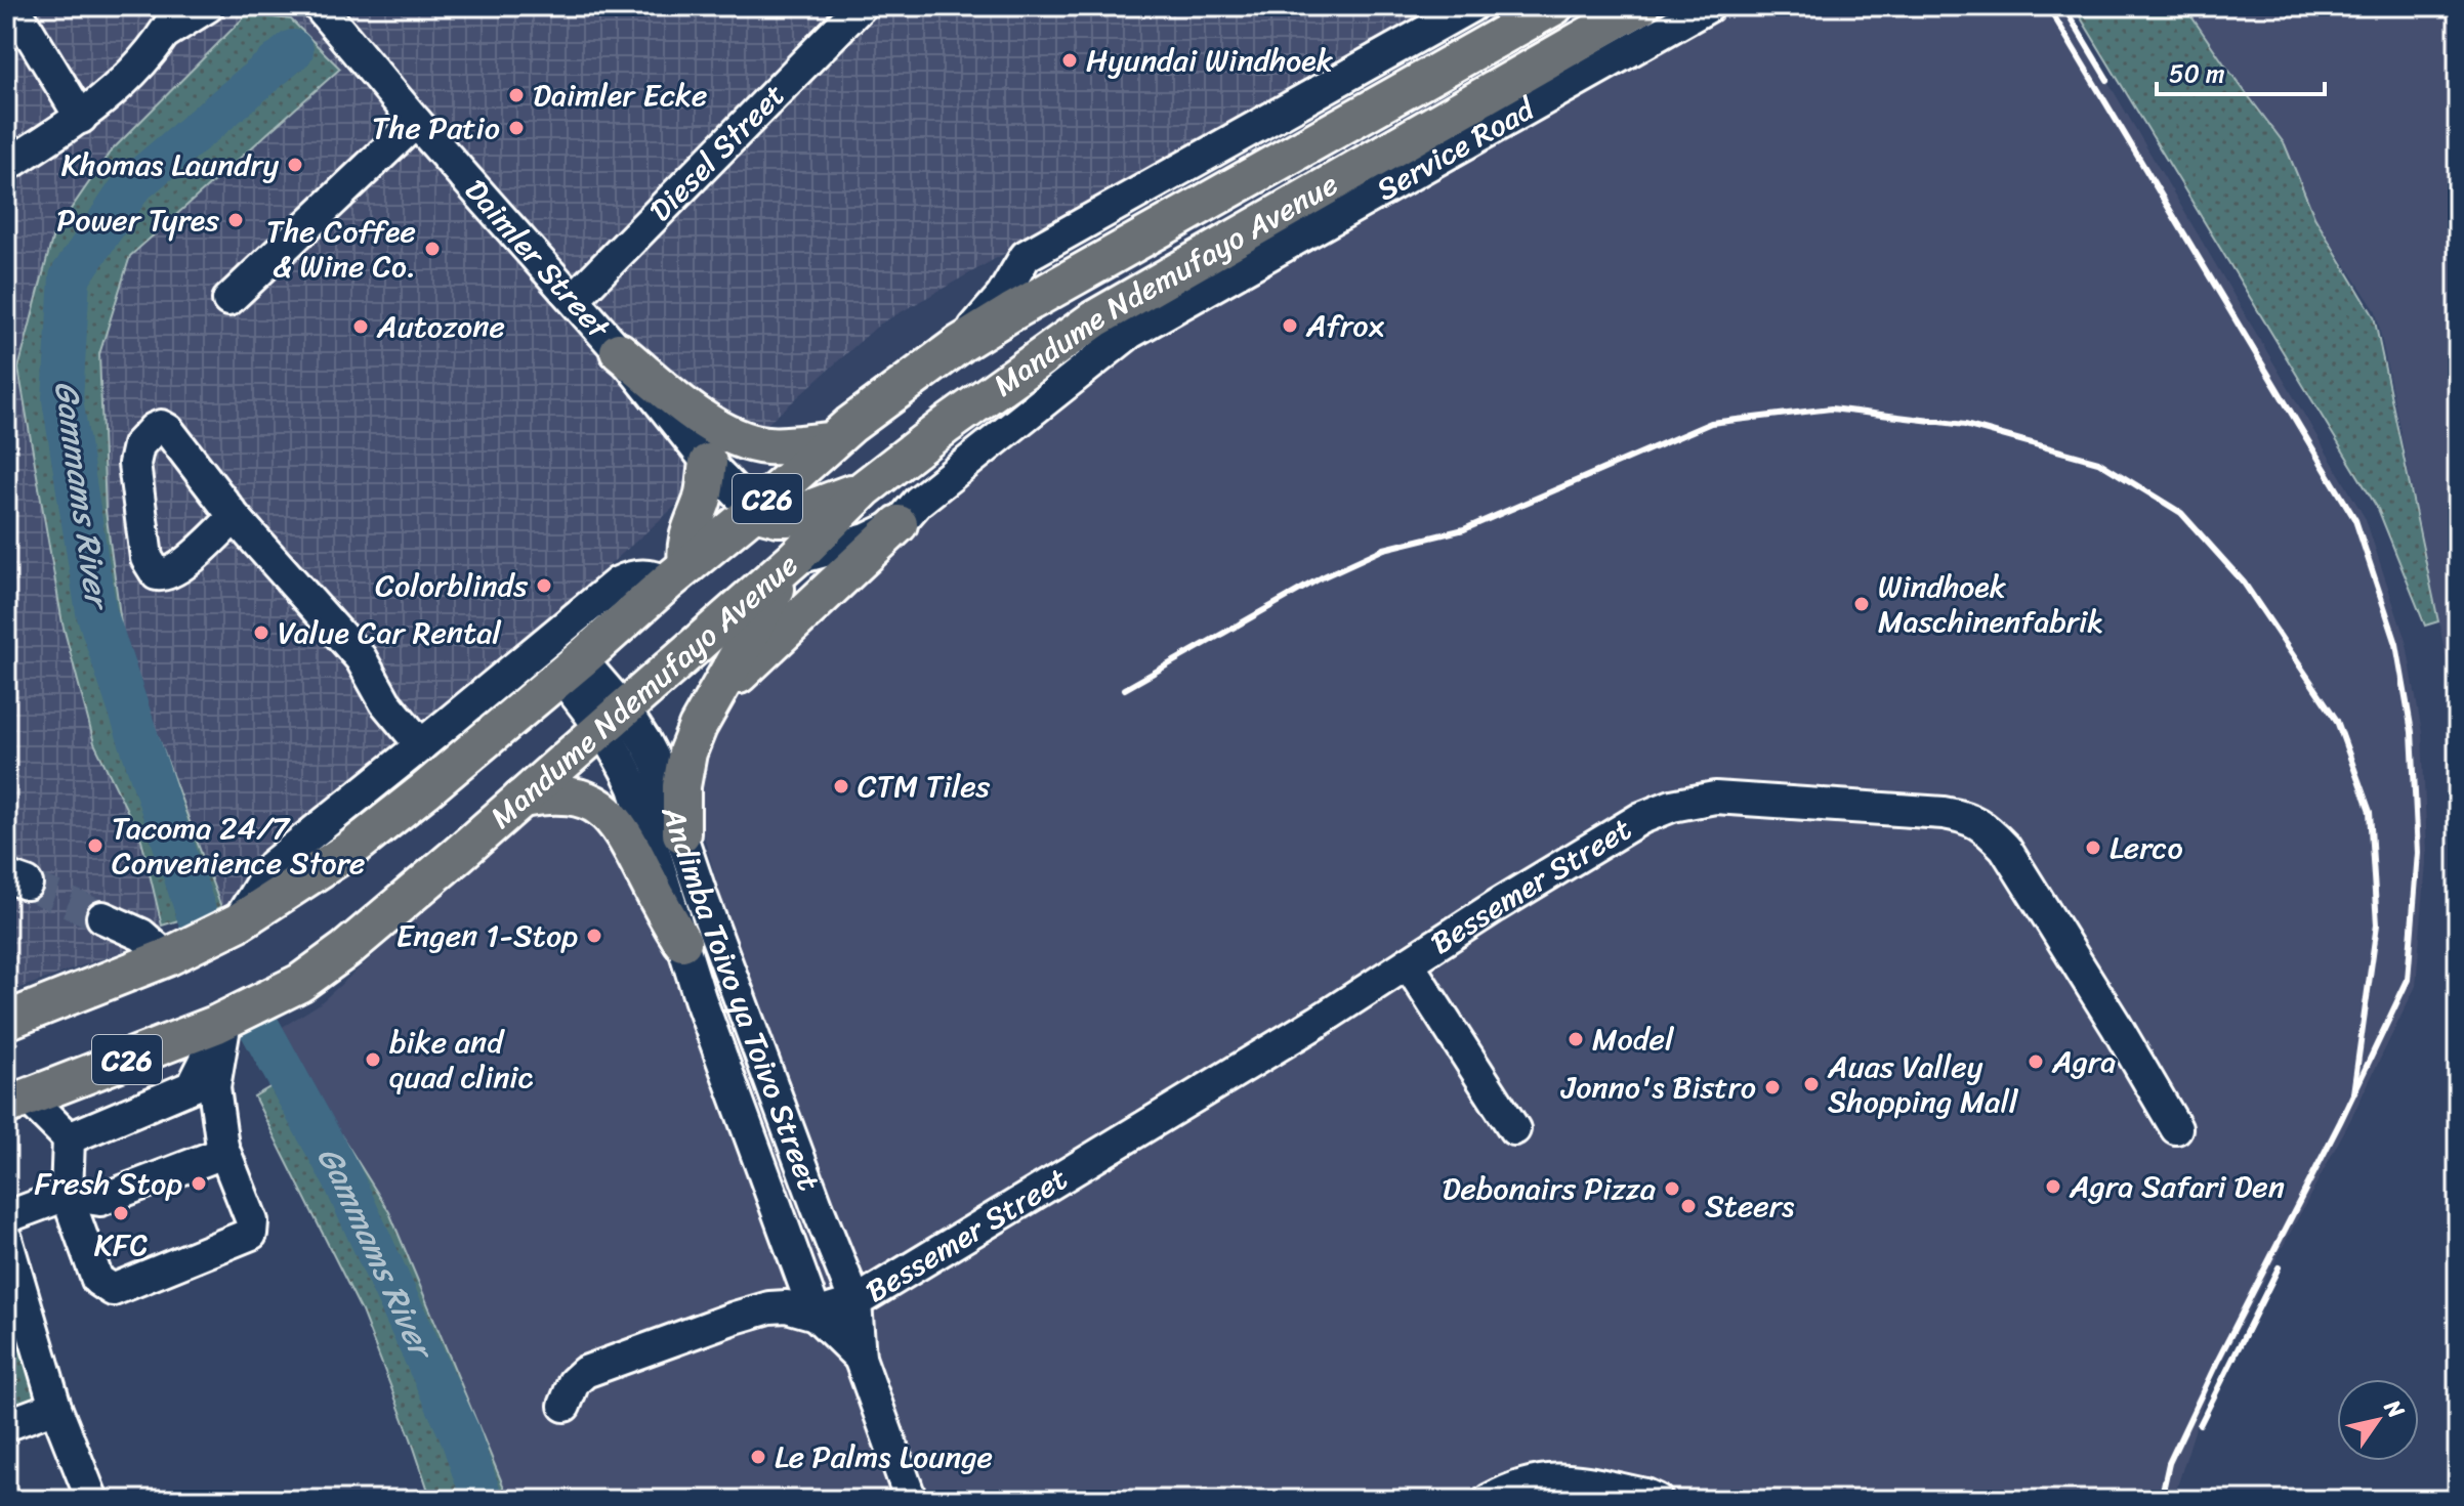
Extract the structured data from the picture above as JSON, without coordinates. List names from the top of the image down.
{
  "streets": {
    "main road": ["Mandume Ndemufayo Avenue", "C26"],
    "street": [
      "Service Road",
      "Diesel Street",
      "Daimler Street",
      "Bessemer Street",
      "Andimba Toivo ya Toivo Street"
    ]
  },
  "crossings": [
    ["Service Road", "Mandume Ndemufayo Avenue"],
    ["Diesel Street", "Daimler Street"],
    ["Daimler Street", "Mandume Ndemufayo Avenue"],
    ["Mandume Ndemufayo Avenue", "Andimba Toivo ya Toivo Street"],
    ["Bessemer Street", "Andimba Toivo ya Toivo Street"]
  ],
  "water": ["Gammams River"],
  "places": [
    "Hyundai Windhoek",
    "Daimler Ecke",
    "The Patio",
    "Khomas Laundry",
    "Power Tyres",
    "The Coffee & Wine Co.",
    "Afrox",
    "Autozone",
    "Colorblinds",
    "Windhoek Maschinenfabrik",
    "Value Car Rental",
    "CTM Tiles",
    "Tacoma 24/7 Convenience Store",
    "Lerco",
    "Engen 1-Stop",
    "Model",
    "bike and quad clinic",
    "Agra",
    "Auas Valley Shopping Mall",
    "Jonno's Bistro",
    "Fresh Stop",
    "Agra Safari Den",
    "Debonairs Pizza",
    "Steers",
    "KFC",
    "Le Palms Lounge"
  ],
  "scale_bar": "50 m",
  "north": "top right"
}
